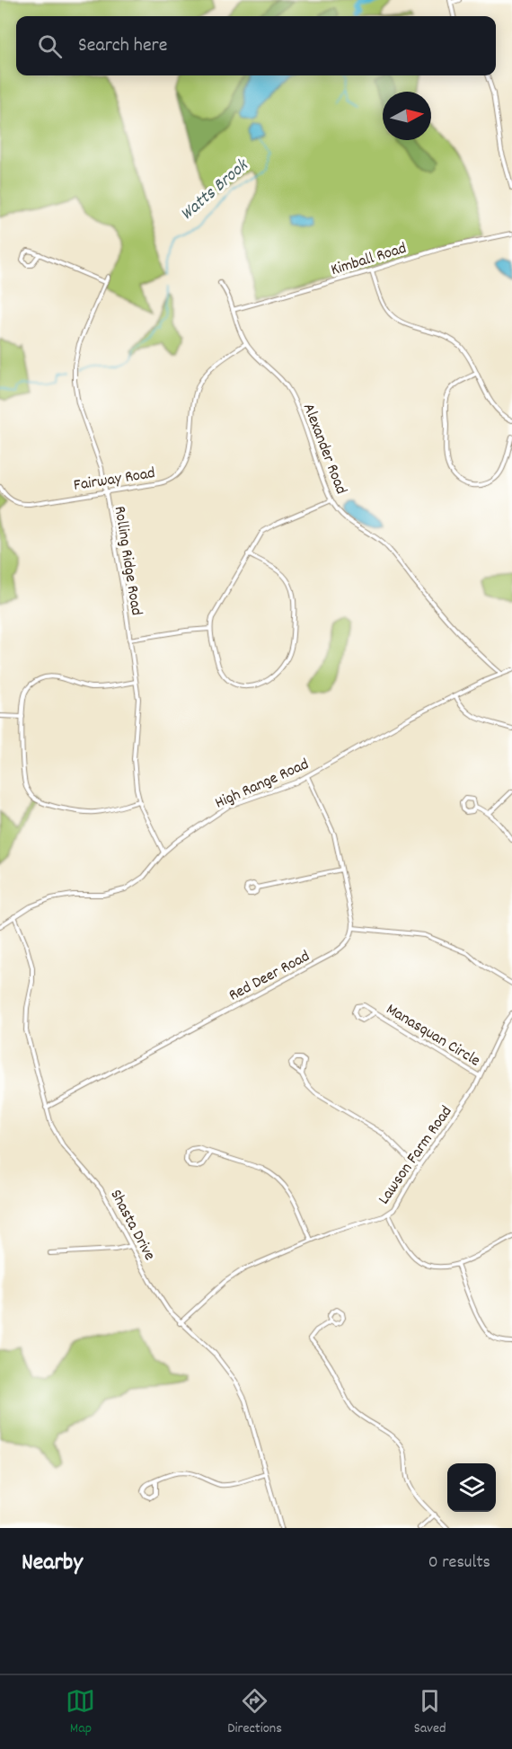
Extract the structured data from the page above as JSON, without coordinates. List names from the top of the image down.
{
  "streets": {
    "street": [
      "Kimball Road",
      "Alexander Road",
      "Fairway Road",
      "Rolling Ridge Road",
      "High Range Road",
      "Red Deer Road",
      "Manasquan Circle",
      "Lawson Farm Road",
      "Shasta Drive"
    ]
  },
  "crossings": [
    ["Kimball Road", "Alexander Road"],
    ["Alexander Road", "Fairway Road"],
    ["Alexander Road", "High Range Road"],
    ["Fairway Road", "Rolling Ridge Road"],
    ["Rolling Ridge Road", "High Range Road"],
    ["High Range Road", "Shasta Drive"],
    ["Red Deer Road", "Shasta Drive"],
    ["Manasquan Circle", "Lawson Farm Road"],
    ["Lawson Farm Road", "Shasta Drive"]
  ],
  "water": ["Watts Brook"],
  "north": "right",
  "page": {
    "search": "Search here",
    "heading": ["Nearby", "0 results"],
    "nav": ["Map", "Directions", "Saved"]
  }
}
